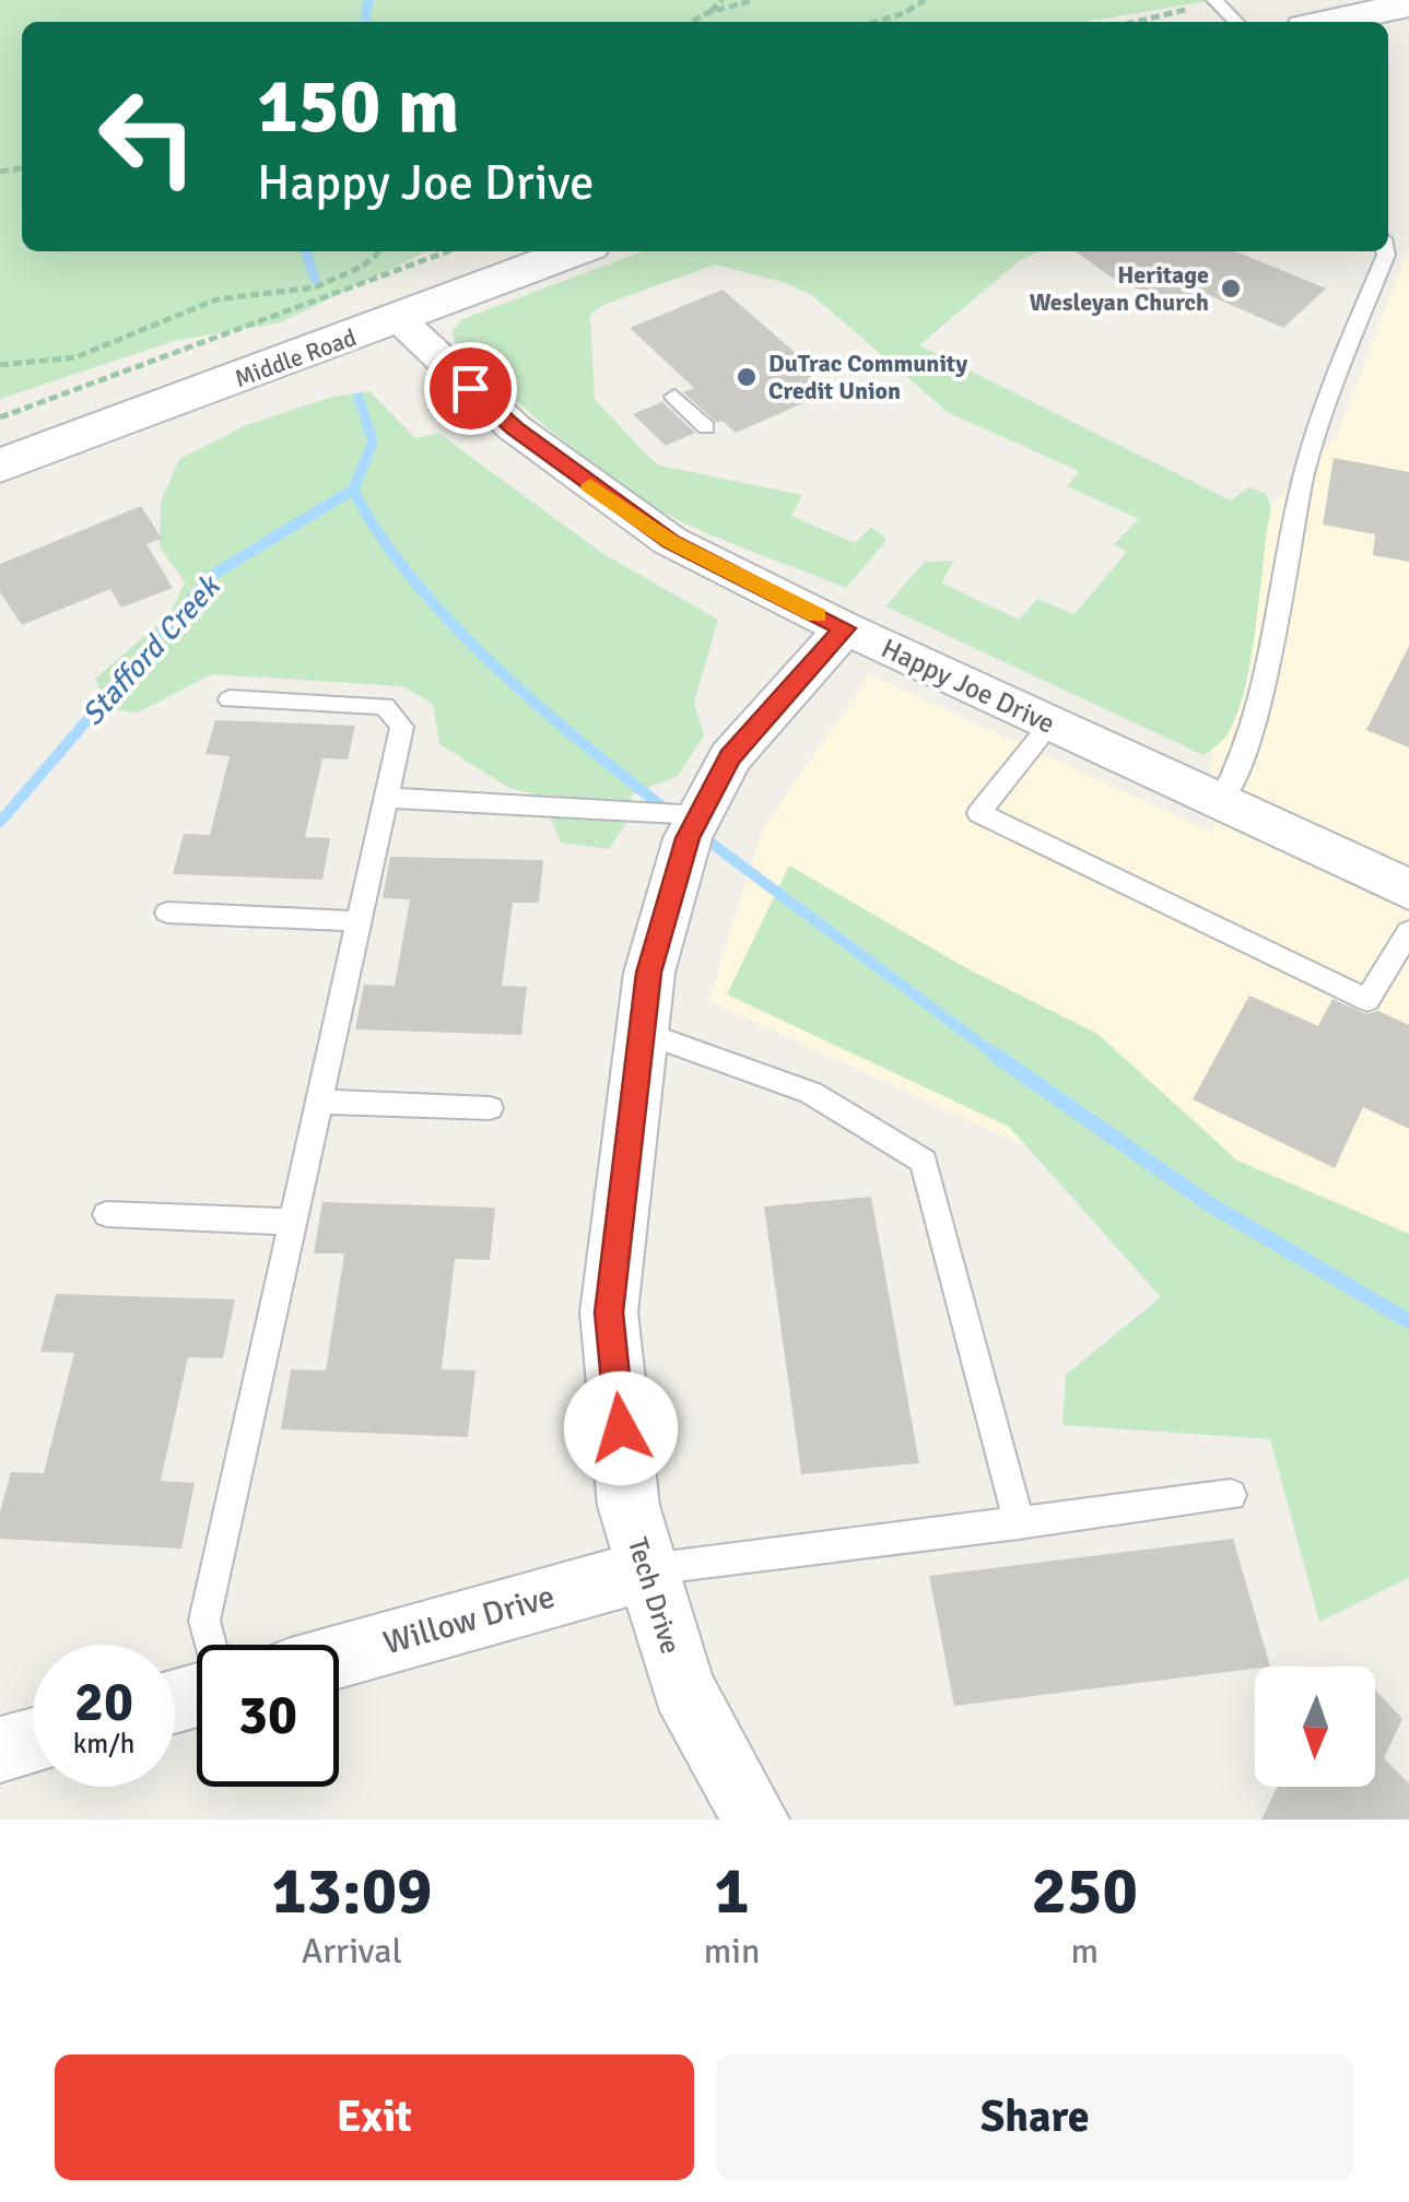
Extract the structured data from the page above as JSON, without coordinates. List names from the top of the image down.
{
  "streets": {
    "main road": ["Middle Road"],
    "street": ["Happy Joe Drive", "Tech Drive", "Willow Drive"]
  },
  "crossings": [
    ["Middle Road", "Happy Joe Drive"],
    ["Happy Joe Drive", "Tech Drive"],
    ["Tech Drive", "Willow Drive"]
  ],
  "water": ["Stafford Creek"],
  "places": ["Heritage Wesleyan Church", "DuTrac Community Credit Union"],
  "north": "bottom",
  "page": {
    "turn": ["150 m", "Happy Joe Drive"],
    "speed": "20 km/h",
    "limit": "30",
    "eta": [
      "13:09",
      "Arrival",
      "1",
      "min",
      "250",
      "m"
    ],
    "buttons": ["Exit", "Share"]
  }
}
